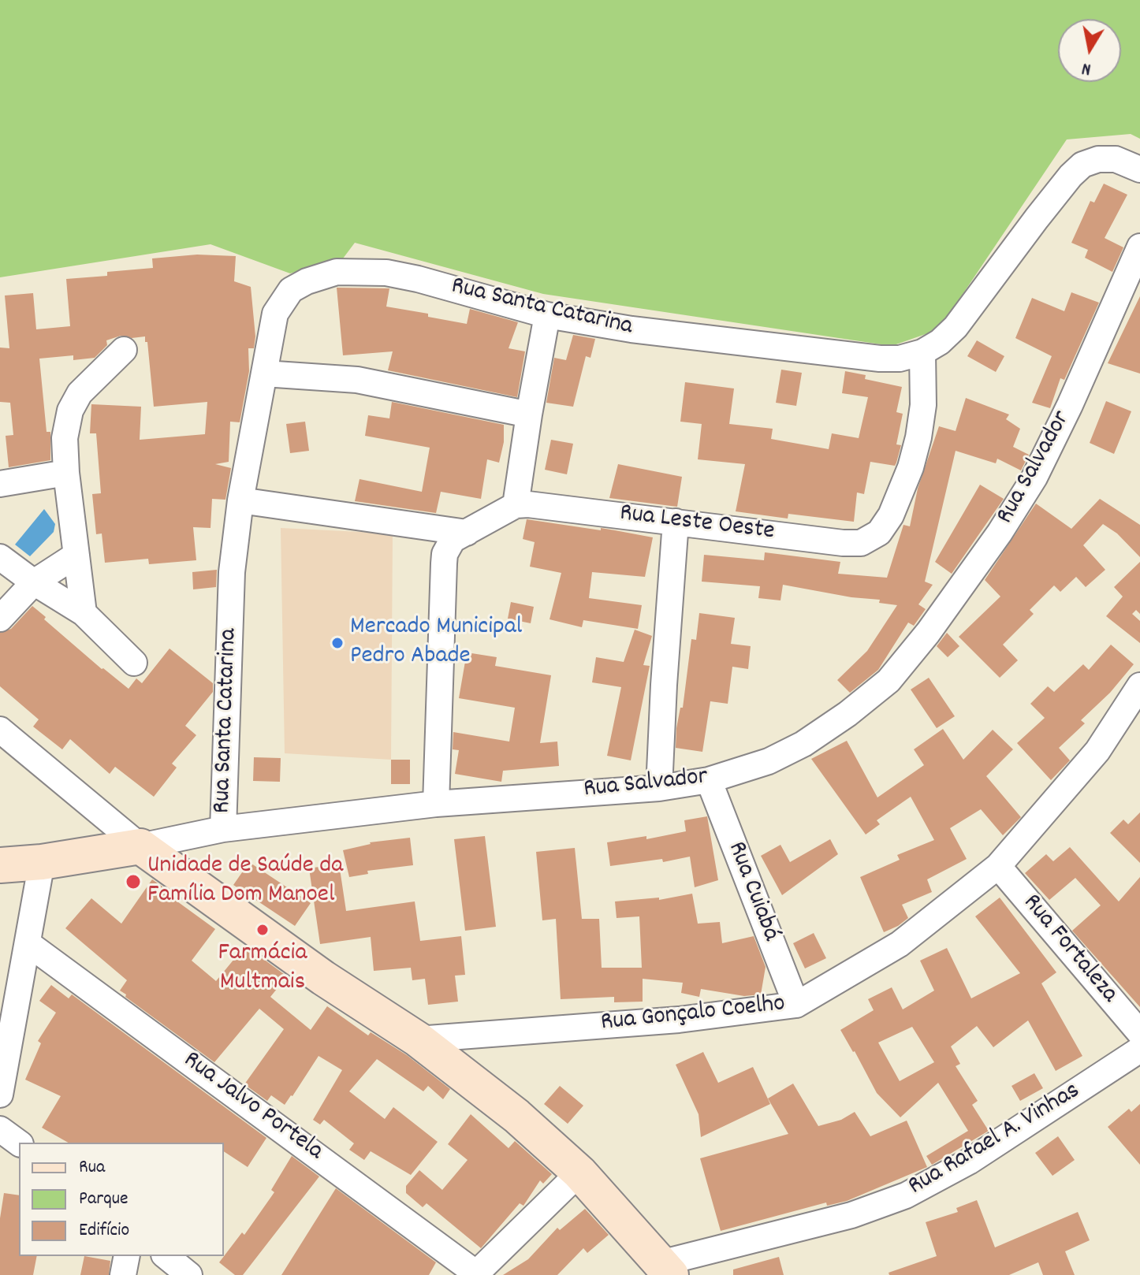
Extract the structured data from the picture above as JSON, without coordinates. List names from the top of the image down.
{
  "streets": {
    "street": [
      "Rua Santa Catarina",
      "Rua Salvador",
      "Rua Leste Oeste",
      "Rua Cuiabá",
      "Rua Fortaleza",
      "Rua Gonçalo Coelho",
      "Rua Jalvo Portela",
      "Rua Rafael A. Vinhas"
    ]
  },
  "crossings": [
    ["Rua Santa Catarina", "Rua Salvador"],
    ["Rua Santa Catarina", "Rua Leste Oeste"],
    ["Rua Salvador", "Rua Cuiabá"],
    ["Rua Cuiabá", "Rua Gonçalo Coelho"],
    ["Rua Fortaleza", "Rua Gonçalo Coelho"]
  ],
  "places": ["Mercado Municipal Pedro Abade", "Unidade de Saúde da Família Dom Manoel", "Farmácia Multmais"],
  "legend": ["Rua", "Parque", "Edifício"],
  "north": "bottom"
}
